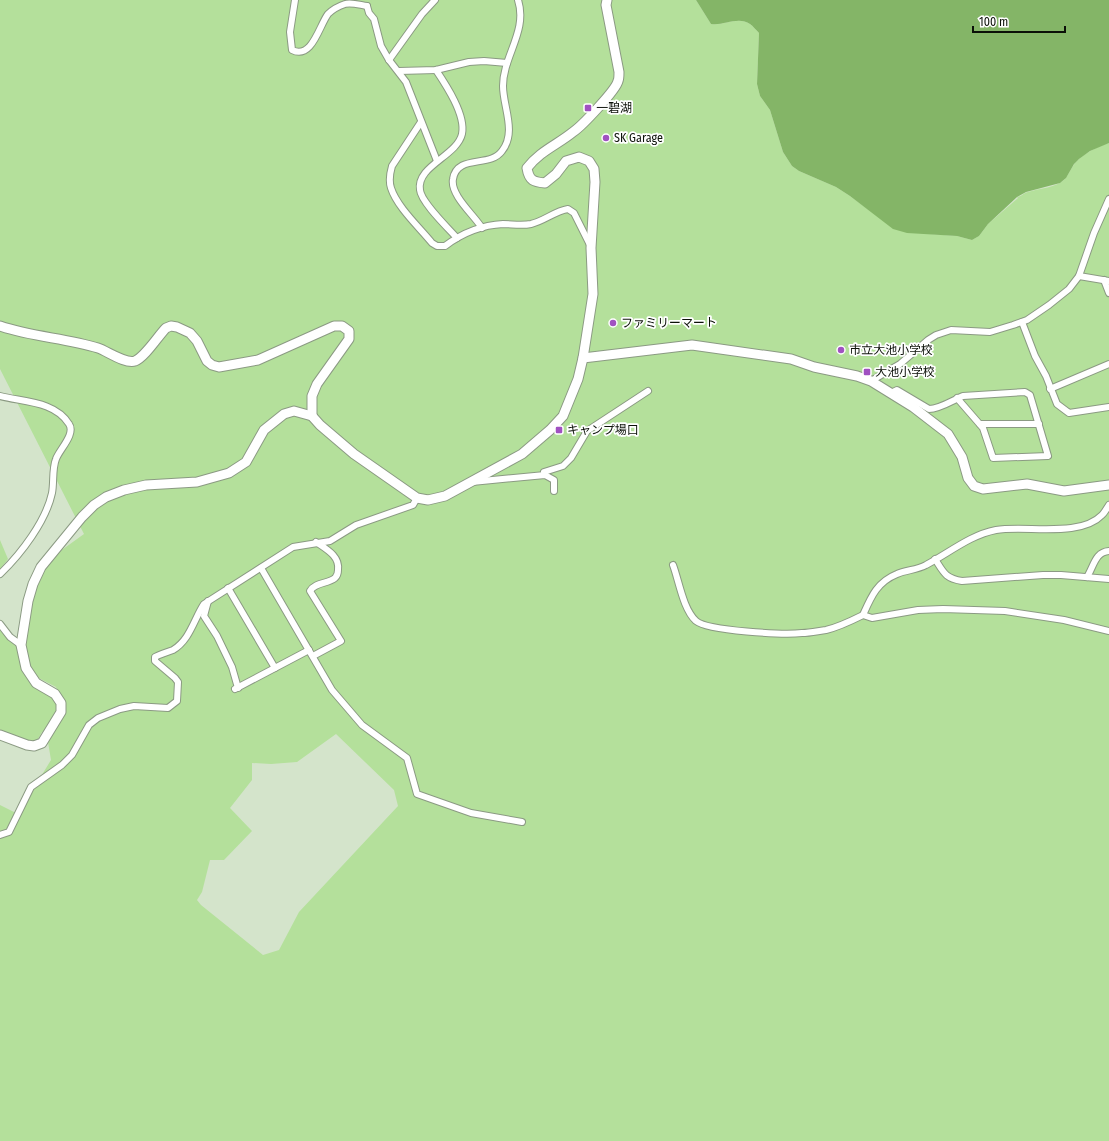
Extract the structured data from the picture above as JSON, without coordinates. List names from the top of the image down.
{
  "places": {
    "transit": ["一碧湖", "大池小学校", "キャンプ場口"],
    "other": ["SK Garage", "ファミリーマート", "市立大池小学校"]
  },
  "scale_bar": "100 m"
}
